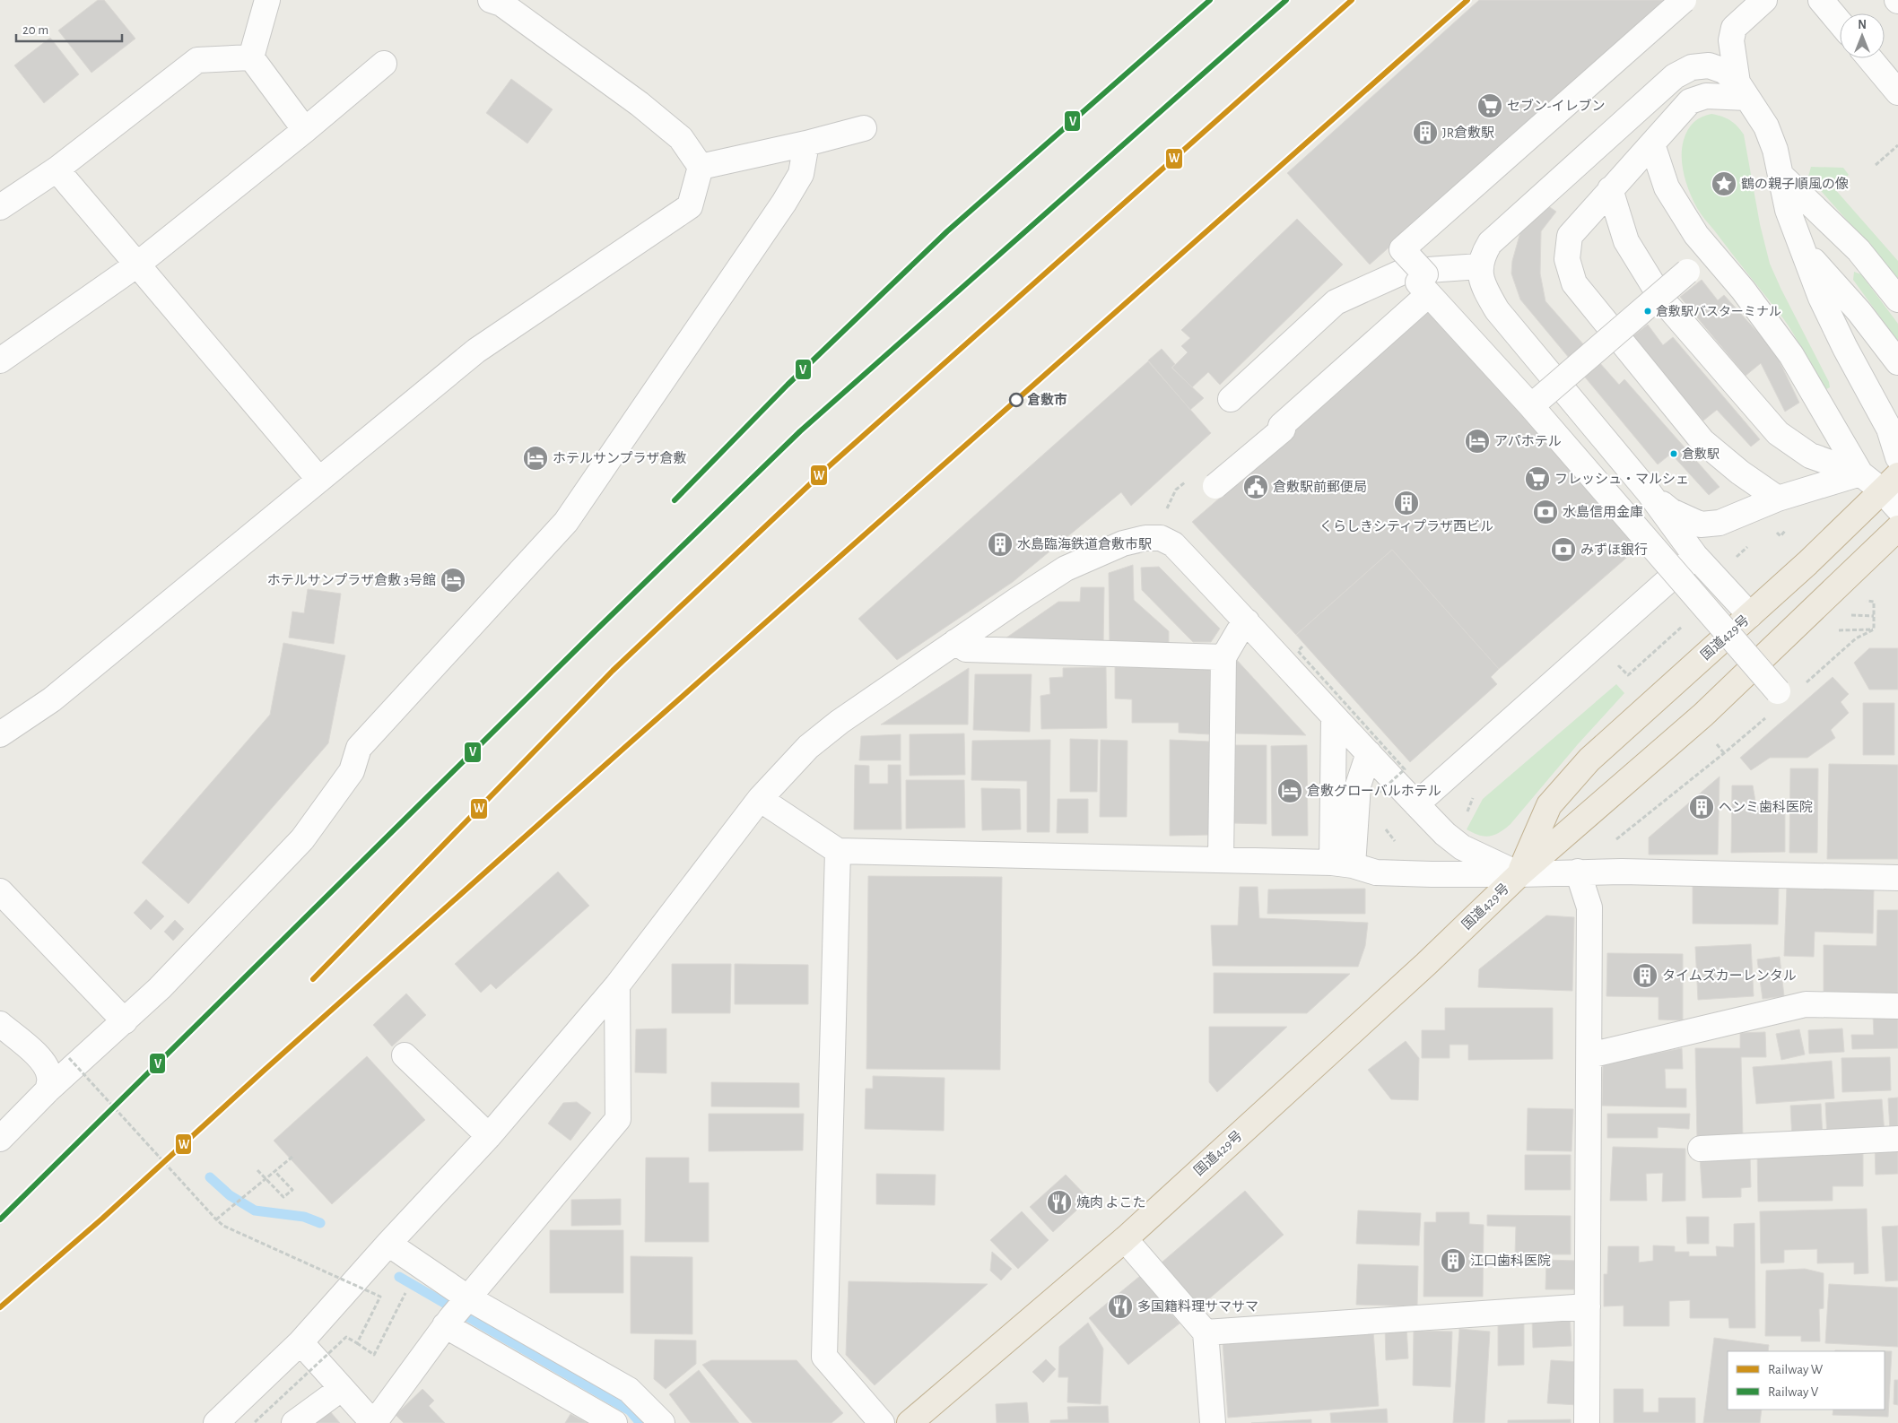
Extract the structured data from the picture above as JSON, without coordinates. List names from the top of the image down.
{
  "streets": {
    "highway": ["国道429号"]
  },
  "places": {
    "supermarket": ["セブン-イレブン", "フレッシュ・マルシェ"],
    "building": [
      "JR倉敷駅",
      "くらしきシティプラザ西ビル",
      "水島臨海鉄道倉敷市駅",
      "ヘンミ歯科医院",
      "タイムズカーレンタル",
      "江口歯科医院"
    ],
    "place": ["鶴の親子順風の像"],
    "other": ["倉敷駅バスターミナル", "倉敷市", "倉敷駅"],
    "hotel": [
      "アパホテル",
      "ホテルサンプラザ倉敷",
      "ホテルサンプラザ倉敷 3号館",
      "倉敷グローバルホテル"
    ],
    "public building": ["倉敷駅前郵便局"],
    "bank": ["水島信用金庫", "みずほ銀行"],
    "restaurant": ["焼肉 よこた", "多国籍料理サマサマ"]
  },
  "lines": ["rail line W", "rail line V"],
  "legend": ["Railway W", "Railway V"],
  "scale_bar": "20 m",
  "north": "top"
}
